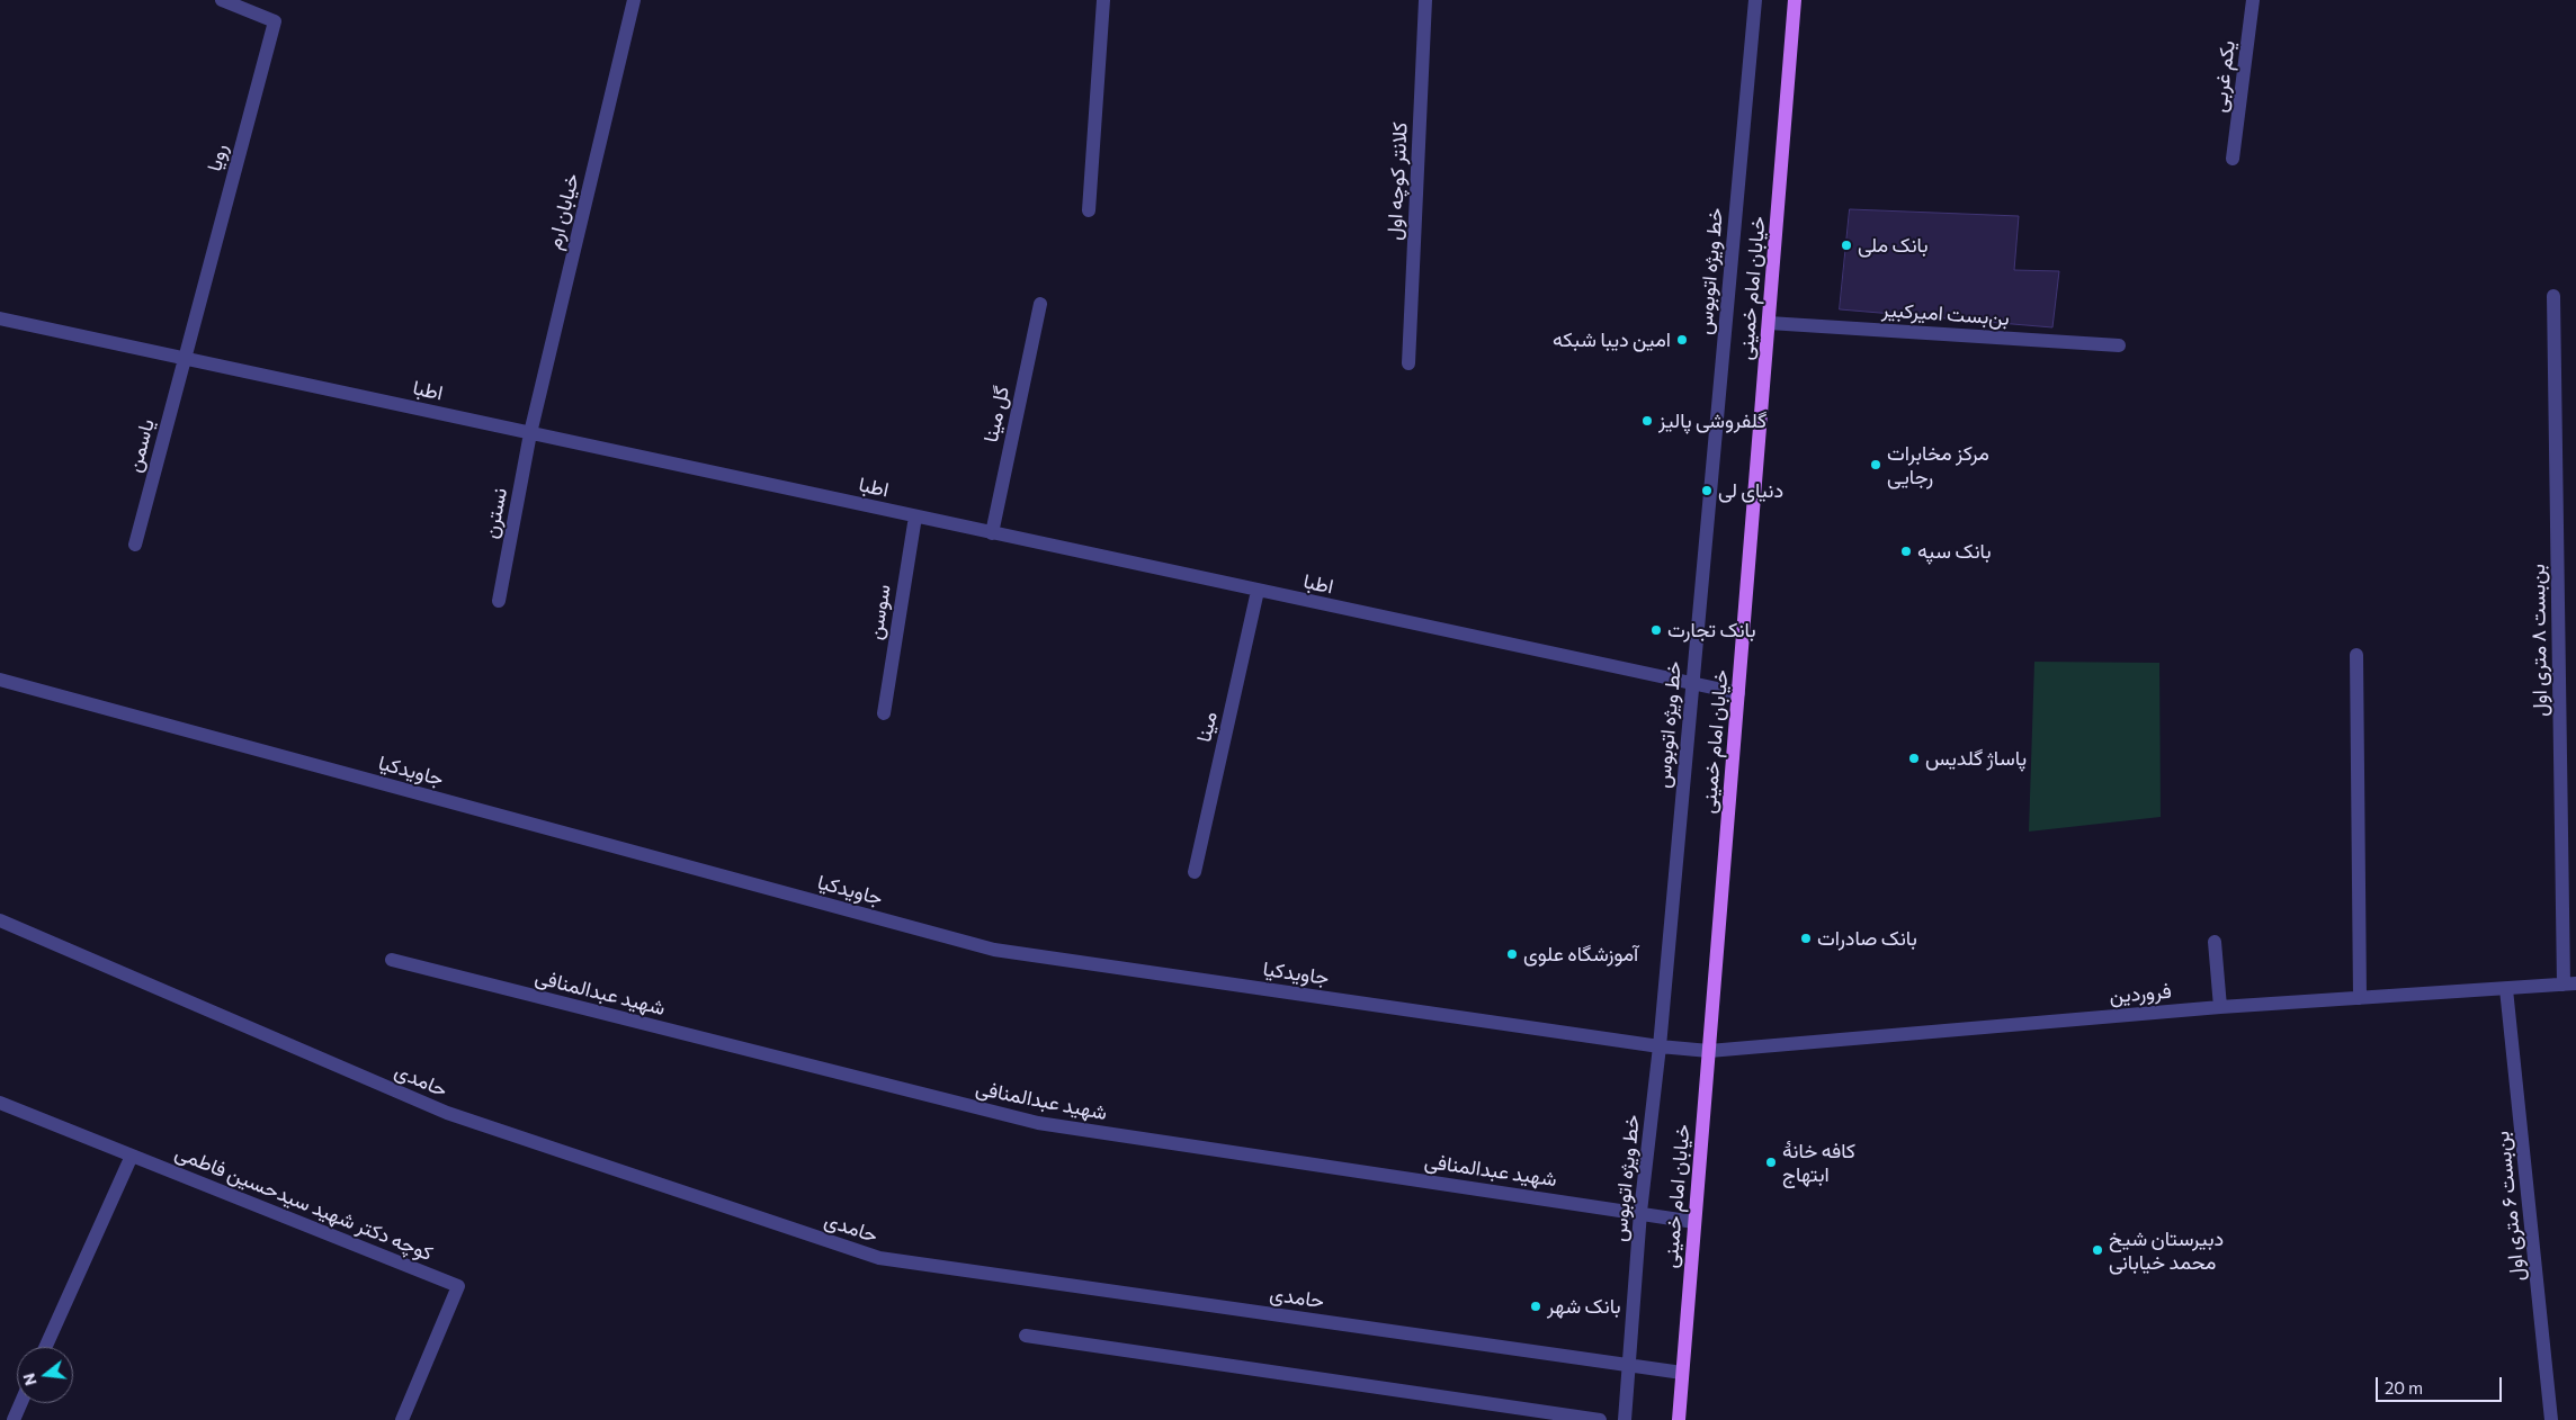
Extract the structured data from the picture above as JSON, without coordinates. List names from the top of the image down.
{
  "streets": {
    "main road": ["خیابان امام خمینی"],
    "street": [
      "یکم غربی",
      "رویا",
      "کلانتر کوچه اول",
      "خیابان ارم",
      "خط ویژه اتوبوس",
      "بن‌بست امیرکبیر",
      "اطبا",
      "گل مینا",
      "یاسمن",
      "نسترن",
      "سوسن",
      "بن‌بست ۸ متری اول",
      "مینا",
      "جاویدکیا",
      "شهید عبدالمنافی",
      "فروردین",
      "حامدی",
      "کوچه دکتر شهید سیدحسین فاطمی",
      "بن‌بست ۶ متری اول"
    ]
  },
  "crossings": [
    ["رویا", "اطبا"],
    ["رویا", "یاسمن"],
    ["خیابان ارم", "اطبا"],
    ["خیابان ارم", "نسترن"],
    ["خط ویژه اتوبوس", "اطبا"],
    ["خط ویژه اتوبوس", "جاویدکیا"],
    ["خط ویژه اتوبوس", "شهید عبدالمنافی"],
    ["خط ویژه اتوبوس", "حامدی"],
    ["خیابان امام خمینی", "بن‌بست امیرکبیر"],
    ["خیابان امام خمینی", "اطبا"],
    ["خیابان امام خمینی", "جاویدکیا"],
    ["خیابان امام خمینی", "شهید عبدالمنافی"],
    ["خیابان امام خمینی", "فروردین"],
    ["خیابان امام خمینی", "حامدی"],
    ["اطبا", "گل مینا"],
    ["اطبا", "یاسمن"],
    ["اطبا", "نسترن"],
    ["اطبا", "سوسن"],
    ["اطبا", "مینا"],
    ["بن‌بست ۸ متری اول", "فروردین"],
    ["جاویدکیا", "فروردین"],
    ["فروردین", "بن‌بست ۶ متری اول"]
  ],
  "places": [
    "بانک ملی",
    "امین دیبا شبکه",
    "گلفروشی پالیز",
    "مرکز مخابرات رجایی",
    "دنیای لی",
    "بانک سپه",
    "بانک تجارت",
    "پاساژ گلدیس",
    "بانک صادرات",
    "آموزشگاه علوی",
    "کافه خانهٔ ابتهاج",
    "دبیرستان شیخ محمد خیابانی",
    "بانک شهر"
  ],
  "scale_bar": "20 m",
  "north": "left"
}
